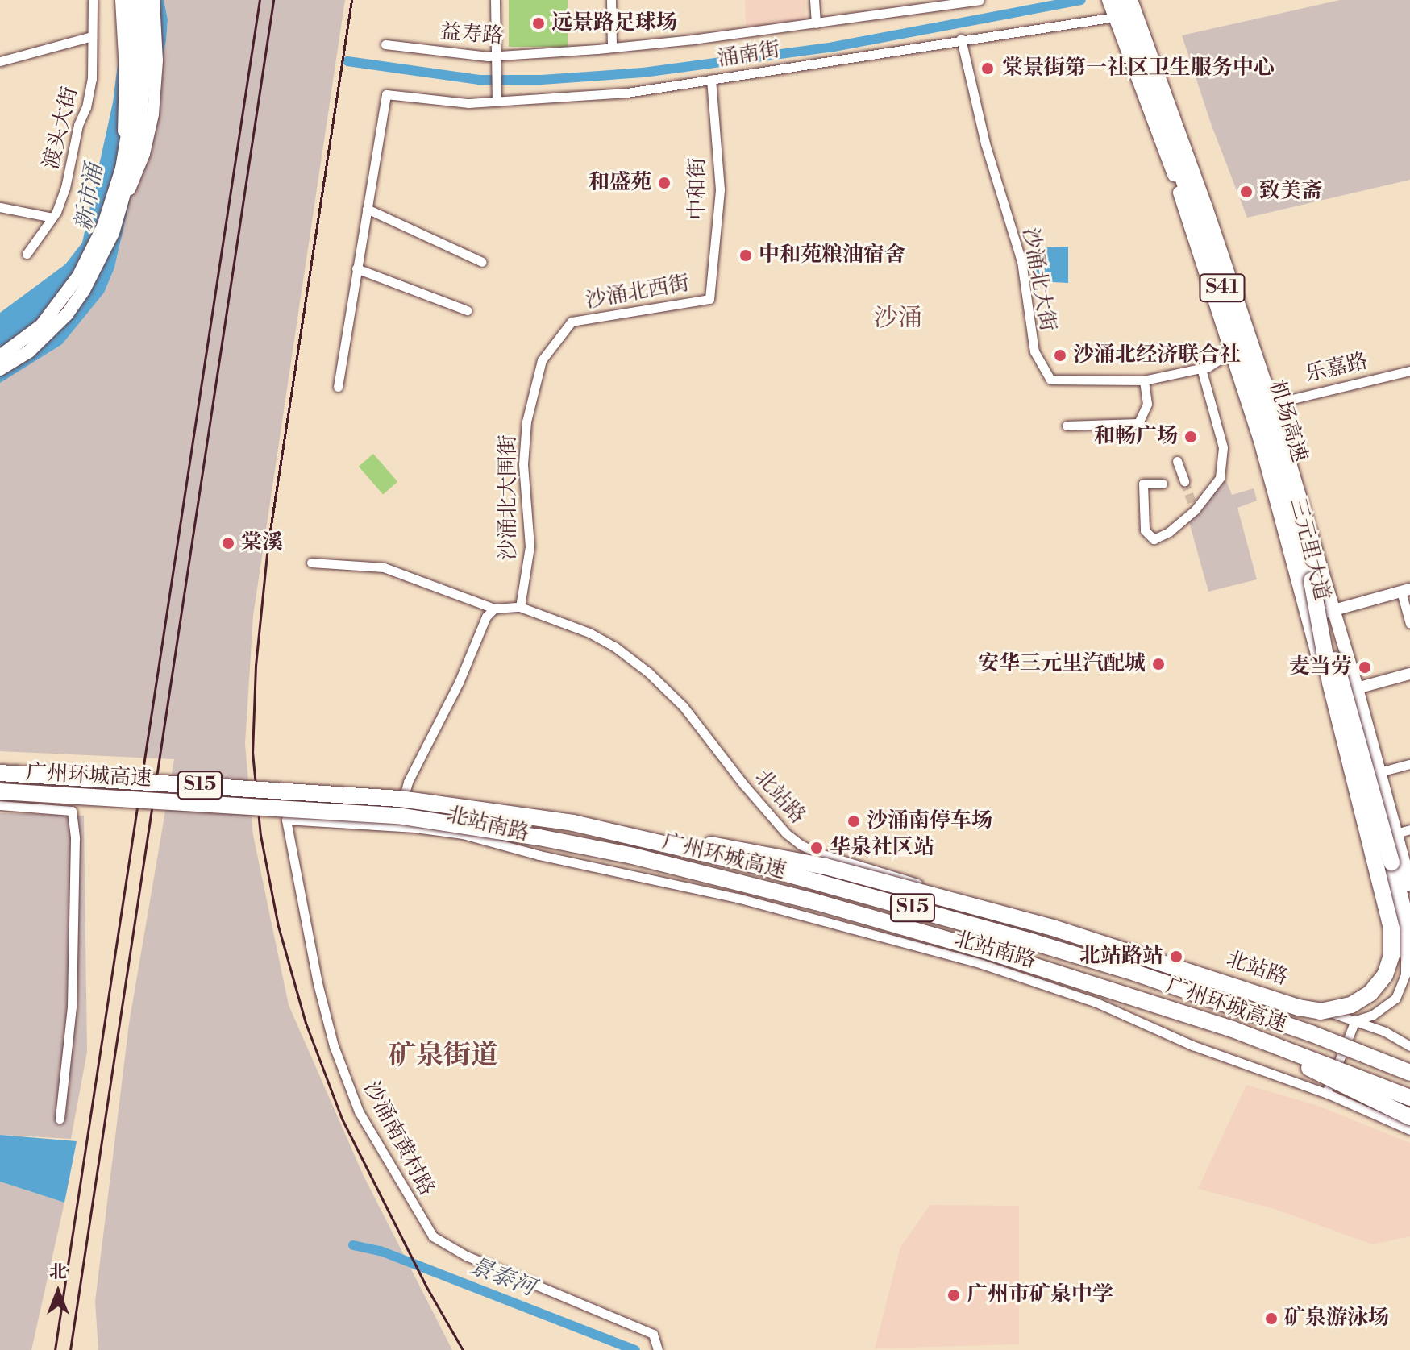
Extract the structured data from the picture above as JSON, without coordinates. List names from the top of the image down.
{
  "streets": {
    "highway": [
      "S41",
      "机场高速",
      "广州环城高速",
      "S15"
    ],
    "main road": ["三元里大道"],
    "street": [
      "益寿路",
      "涌南街",
      "渡头大街",
      "中和街",
      "沙涌北大街",
      "沙涌北西街",
      "乐嘉路",
      "沙涌北大围街",
      "北站路",
      "北站南路",
      "沙涌南黄村路"
    ]
  },
  "crossings": [
    ["涌南街", "中和街"],
    ["涌南街", "沙涌北大街"],
    ["涌南街", "三元里大道"],
    ["中和街", "沙涌北西街"],
    ["沙涌北大街", "三元里大道"],
    ["沙涌北西街", "沙涌北大围街"],
    ["乐嘉路", "三元里大道"],
    ["机场高速", "三元里大道"],
    ["沙涌北大围街", "北站路"],
    ["北站南路", "沙涌南黄村路"]
  ],
  "districts": ["沙涌", "矿泉街道"],
  "water": ["新市涌", "景泰河"],
  "places": [
    "远景路足球场",
    "棠景街第一社区卫生服务中心",
    "和盛苑",
    "致美斋",
    "中和苑粮油宿舍",
    "沙涌北经济联合社",
    "和畅广场",
    "棠溪",
    "安华三元里汽配城",
    "麦当劳",
    "沙涌南停车场",
    "华泉社区站",
    "北站路站",
    "广州市矿泉中学",
    "矿泉游泳场"
  ],
  "north": "top"
}
